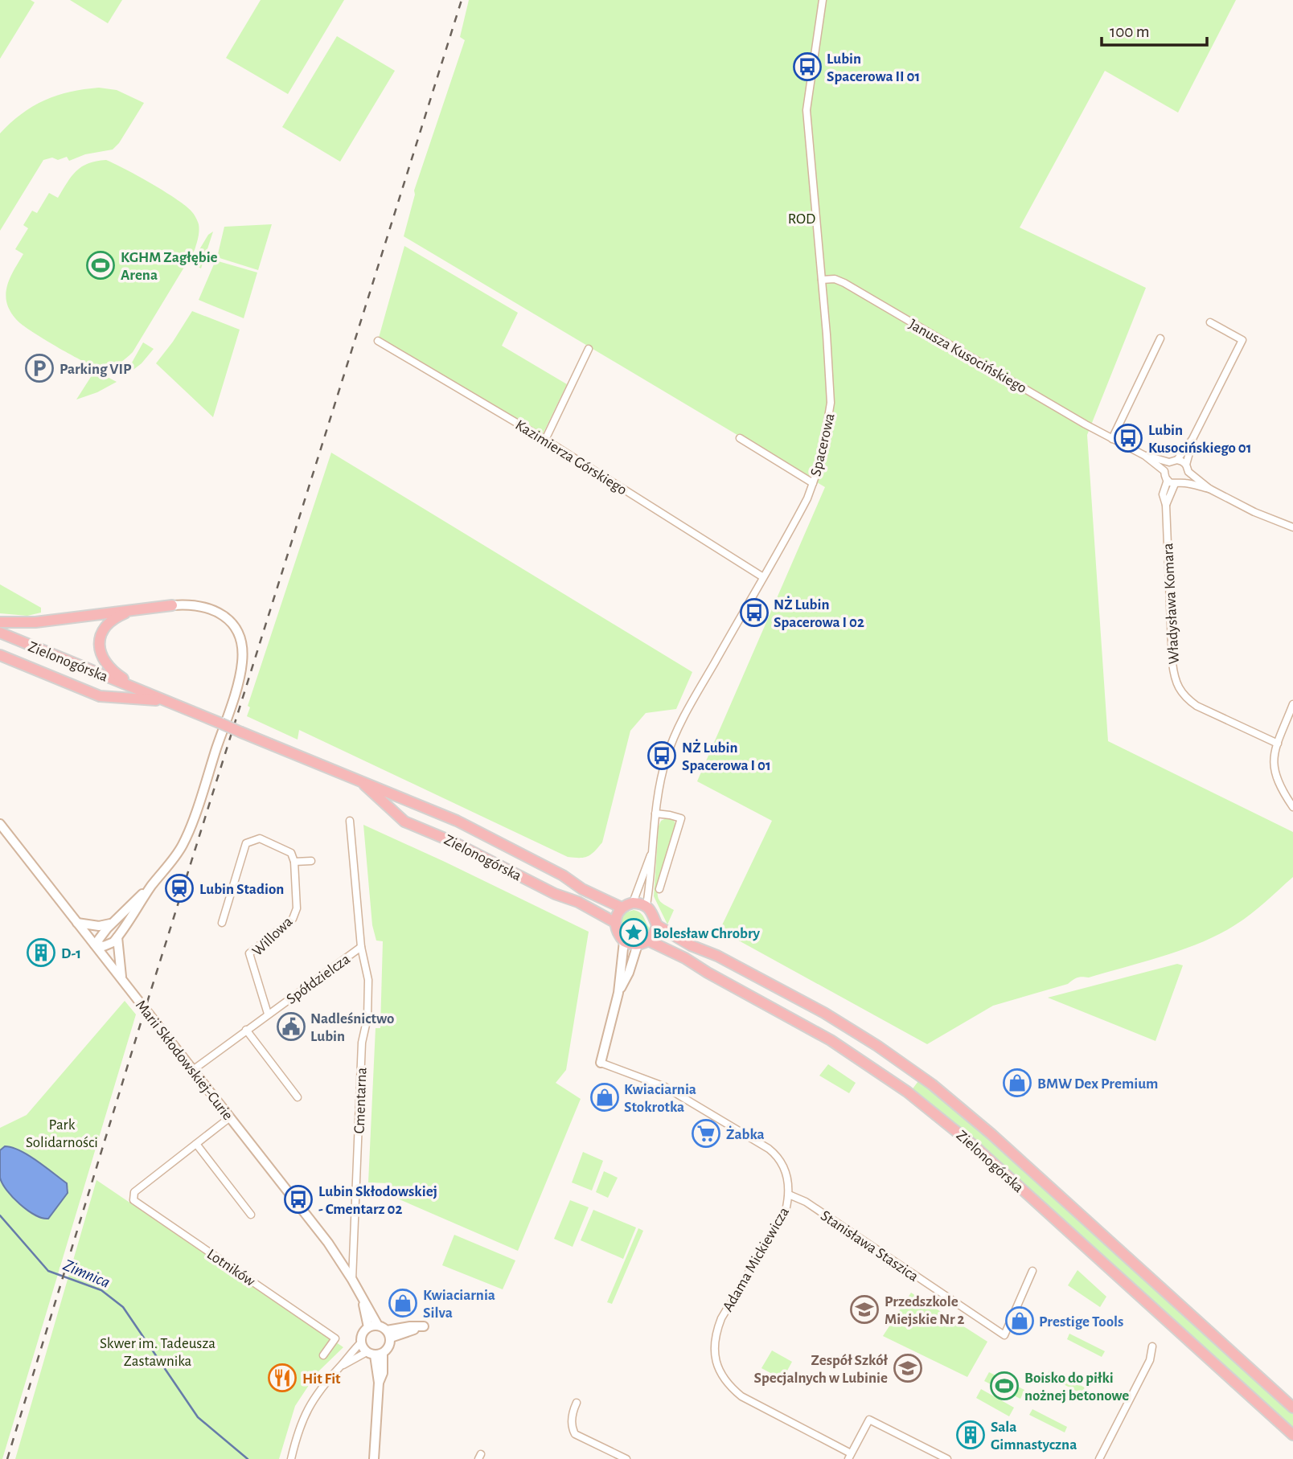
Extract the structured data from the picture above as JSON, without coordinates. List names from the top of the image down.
{
  "streets": {
    "main road": ["Zielonogórska"],
    "street": [
      "Janusza Kusocińskiego",
      "Spacerowa",
      "Kazimierza Górskiego",
      "Władysława Komara",
      "Willowa",
      "Spółdzielcza",
      "Marii Skłodowskiej-Curie",
      "Cmentarna",
      "Stanisława Staszica",
      "Adama Mickiewicza",
      "Lotników"
    ]
  },
  "crossings": [
    ["Janusza Kusocińskiego", "Spacerowa"],
    ["Spacerowa", "Kazimierza Górskiego"],
    ["Spacerowa", "Zielonogórska"],
    ["Willowa", "Spółdzielcza"],
    ["Spółdzielcza", "Marii Skłodowskiej-Curie"],
    ["Spółdzielcza", "Cmentarna"],
    ["Marii Skłodowskiej-Curie", "Cmentarna"],
    ["Stanisława Staszica", "Adama Mickiewicza"]
  ],
  "water": ["Zimnica"],
  "parks": ["ROD", "Park Solidarności", "Skwer im. Tadeusza Zastawnika"],
  "places": {
    "bus stop": [
      "Lubin Spacerowa II 01",
      "Lubin Kusocińskiego 01",
      "NŻ Lubin Spacerowa I 02",
      "NŻ Lubin Spacerowa I 01",
      "Lubin Skłodowskiej - Cmentarz 02"
    ],
    "sports": ["KGHM Zagłębie Arena", "Boisko do piłki nożnej betonowe"],
    "parking": ["Parking VIP"],
    "station": ["Lubin Stadion"],
    "place": ["Bolesław Chrobry"],
    "building": ["D-1", "Sala Gimnastyczna"],
    "public building": ["Nadleśnictwo Lubin"],
    "shop": [
      "BMW Dex Premium",
      "Kwiaciarnia Stokrotka",
      "Kwiaciarnia Silva",
      "Prestige Tools"
    ],
    "supermarket": ["Żabka"],
    "school or university": ["Przedszkole Miejskie Nr 2", "Zespół Szkół Specjalnych w Lubinie"],
    "restaurant": ["Hit Fit"]
  },
  "scale_bar": "100 m"
}
